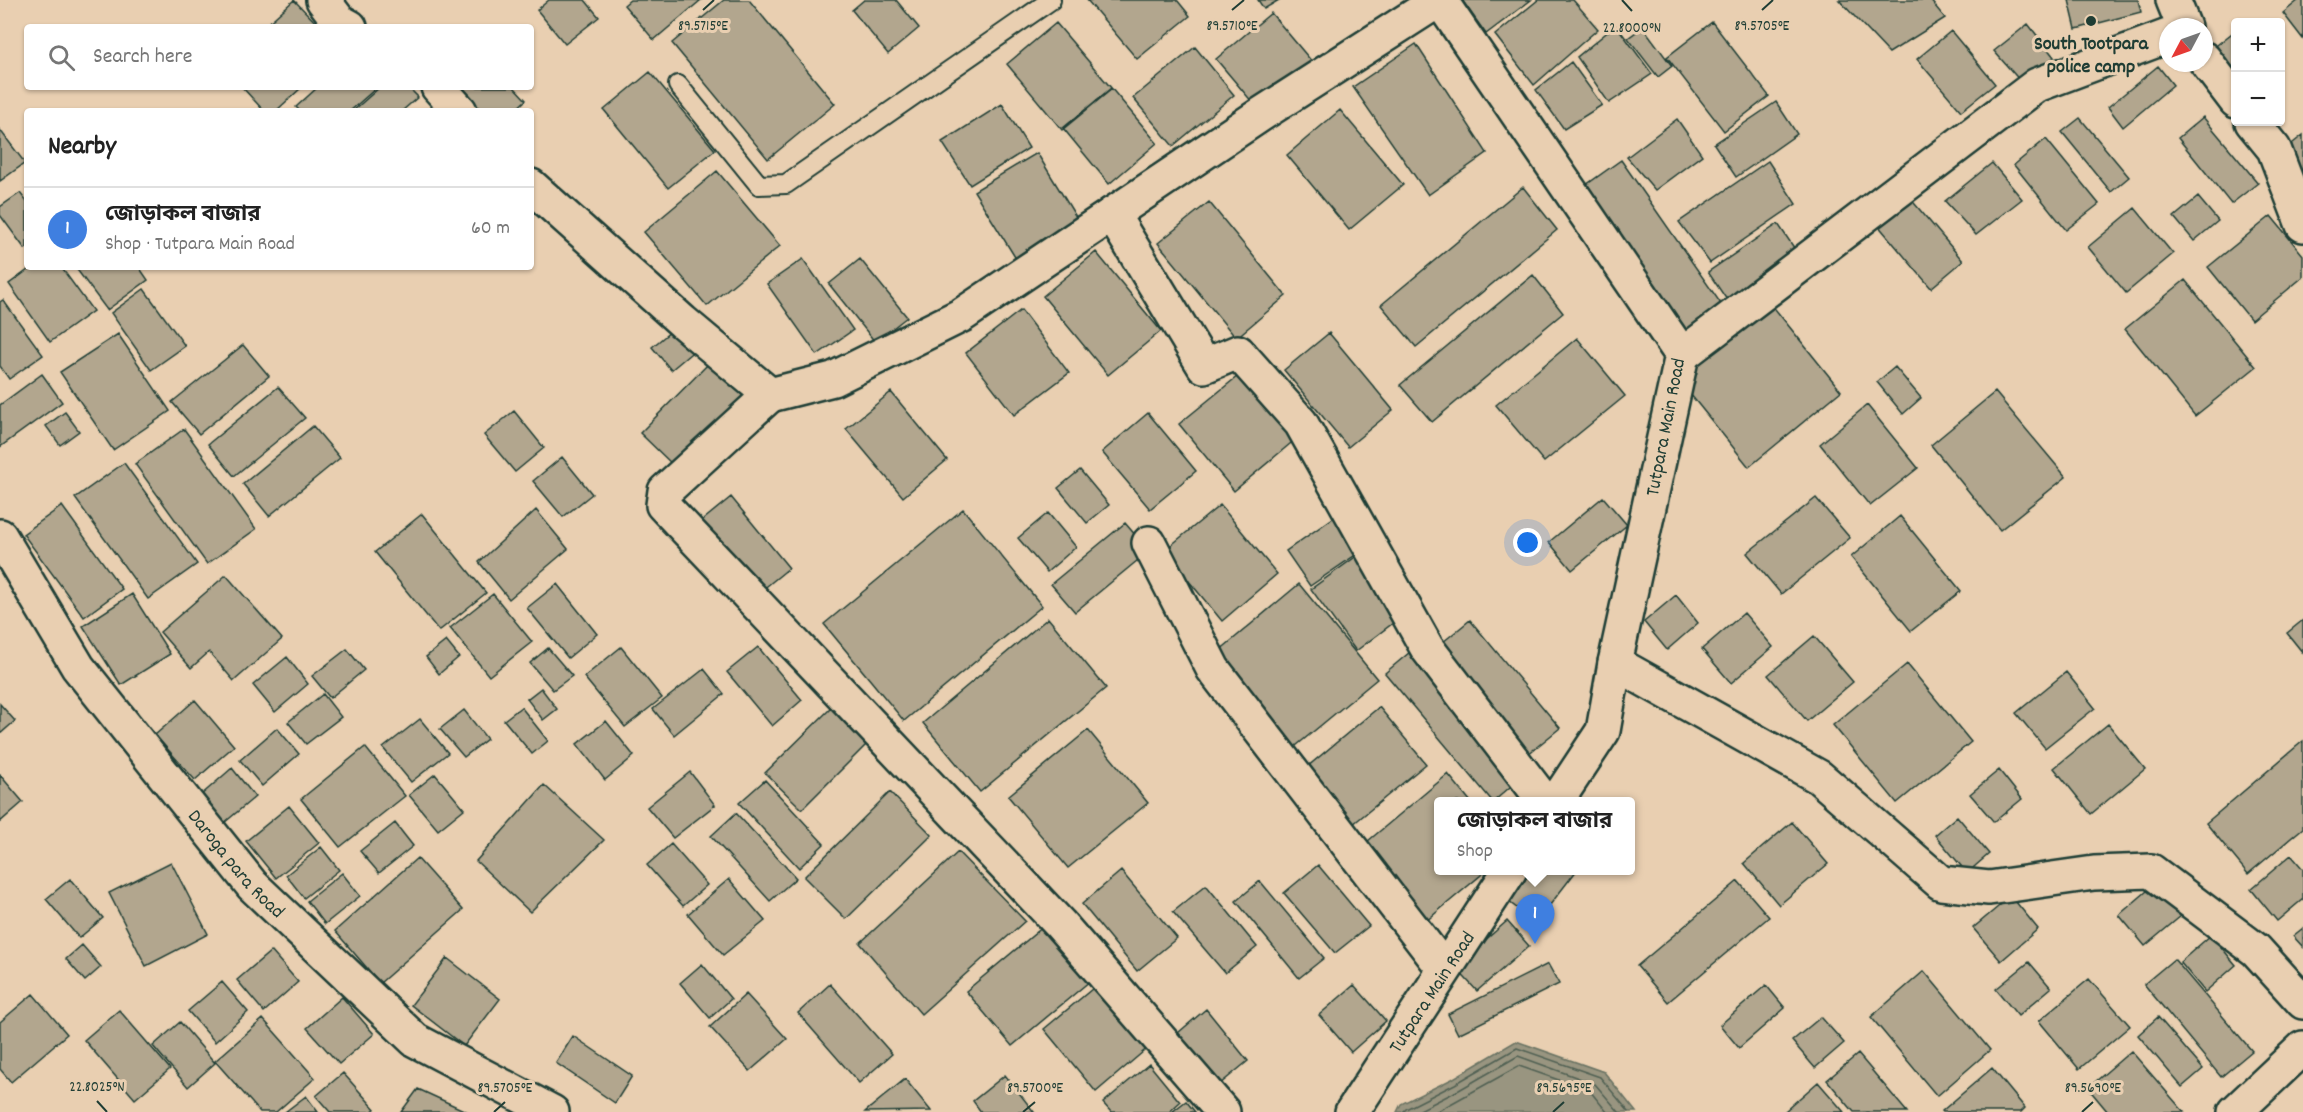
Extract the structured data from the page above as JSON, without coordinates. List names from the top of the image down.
{
  "streets": {
    "street": ["Tutpara Main Road", "Daroga para Road"]
  },
  "places": ["South Tootpara police camp"],
  "north": "bottom left",
  "page": {
    "map_buttons": ["+", "−"],
    "search": "Search here",
    "heading": "Nearby",
    "list": [
      {
        "mark": "1",
        "name": "জোড়াকল বাজার",
        "note": "Shop · Tutpara Main Road",
        "value": "60 m"
      }
    ],
    "popup": ["জোড়াকল বাজার", "Shop"],
    "pins": "1"
  },
  "coordinates": [
    "89.5715°E",
    "89.5710°E",
    "89.5705°E",
    "22.8000°N",
    "22.8025°N",
    "89.5700°E",
    "89.5695°E",
    "89.5690°E"
  ]
}
